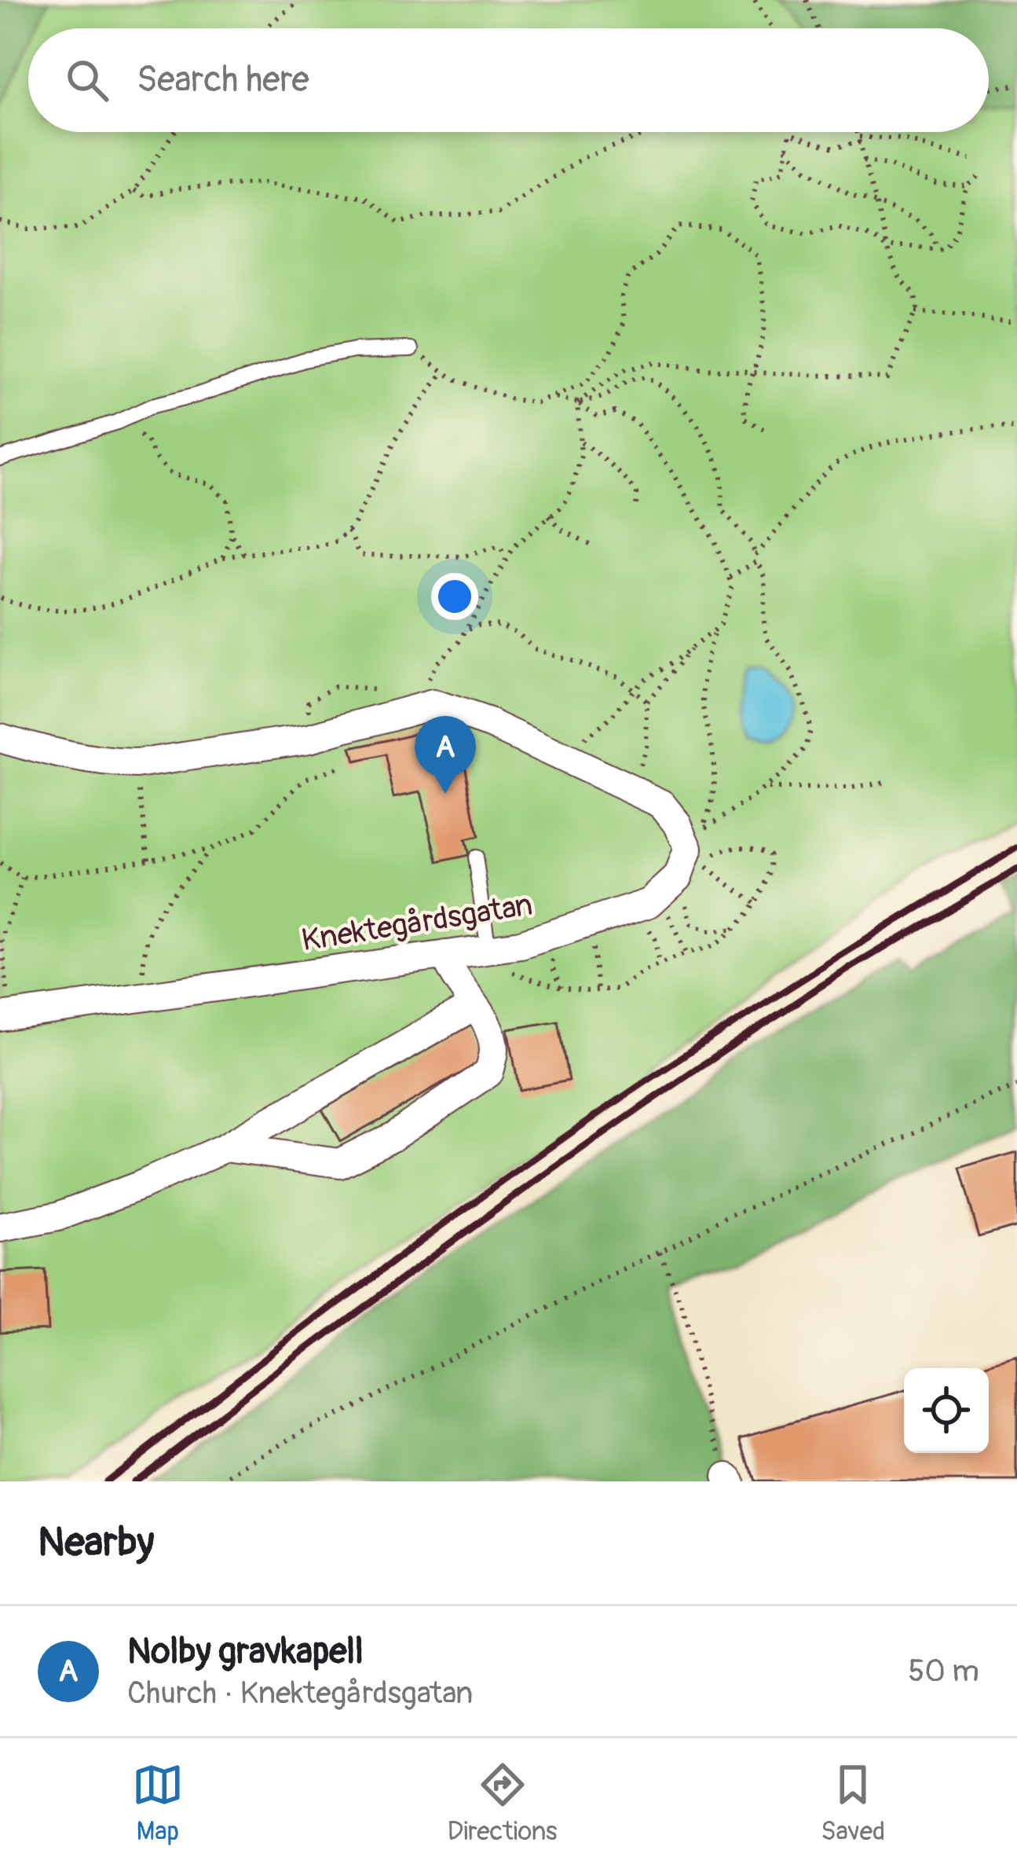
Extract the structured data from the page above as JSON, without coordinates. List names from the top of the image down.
{
  "streets": {
    "street": ["Knektegårdsgatan"]
  },
  "page": {
    "search": "Search here",
    "pins": "A",
    "heading": "Nearby",
    "list": [
      {
        "mark": "A",
        "name": "Nolby gravkapell",
        "note": "Church · Knektegårdsgatan",
        "value": "50 m"
      }
    ],
    "nav": ["Map", "Directions", "Saved"]
  }
}
